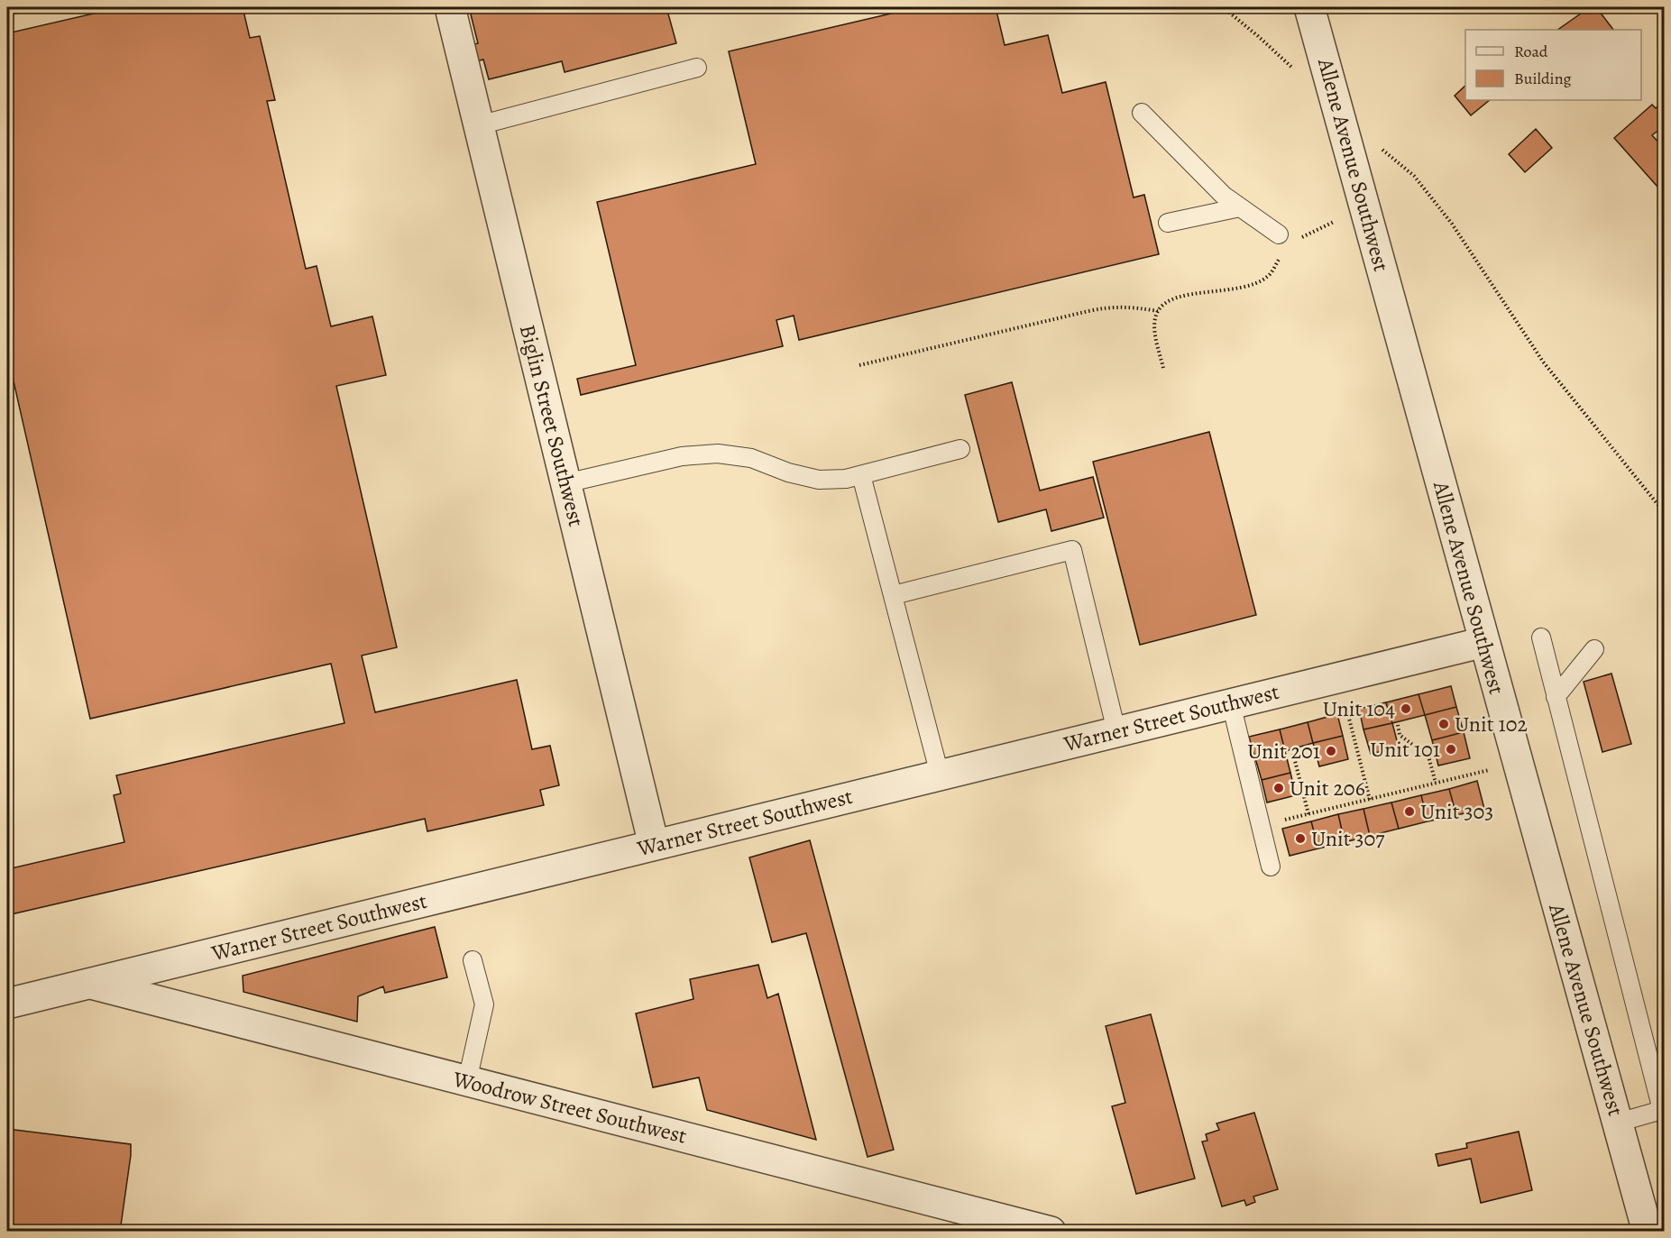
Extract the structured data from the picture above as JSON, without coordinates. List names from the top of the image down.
{
  "streets": {
    "street": [
      "Allene Avenue Southwest",
      "Biglin Street Southwest",
      "Warner Street Southwest",
      "Woodrow Street Southwest"
    ]
  },
  "crossings": [
    ["Allene Avenue Southwest", "Warner Street Southwest"],
    ["Biglin Street Southwest", "Warner Street Southwest"],
    ["Warner Street Southwest", "Woodrow Street Southwest"]
  ],
  "places": [
    "Unit 104",
    "Unit 102",
    "Unit 101",
    "Unit 201",
    "Unit 206",
    "Unit 303",
    "Unit 307"
  ],
  "legend": ["Road", "Building"]
}
